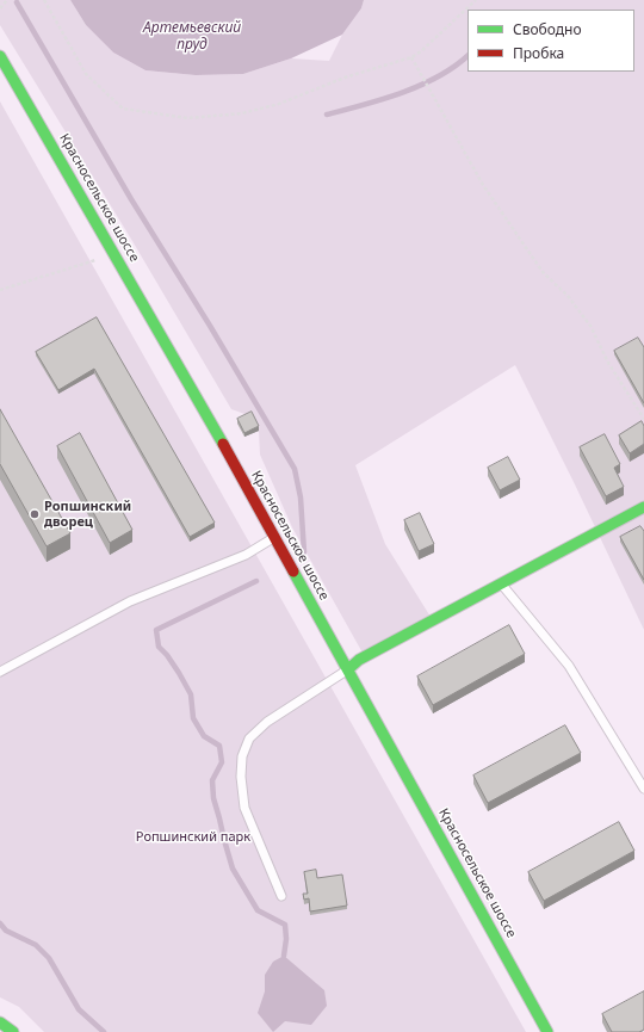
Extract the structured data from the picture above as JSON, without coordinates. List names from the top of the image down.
{
  "streets": {
    "main road": ["Красносельское шоссе"]
  },
  "water": ["Артемьевский пруд"],
  "parks": ["Ропшинский парк"],
  "places": ["Ропшинский дворец"],
  "legend": ["Свободно", "Пробка"]
}
